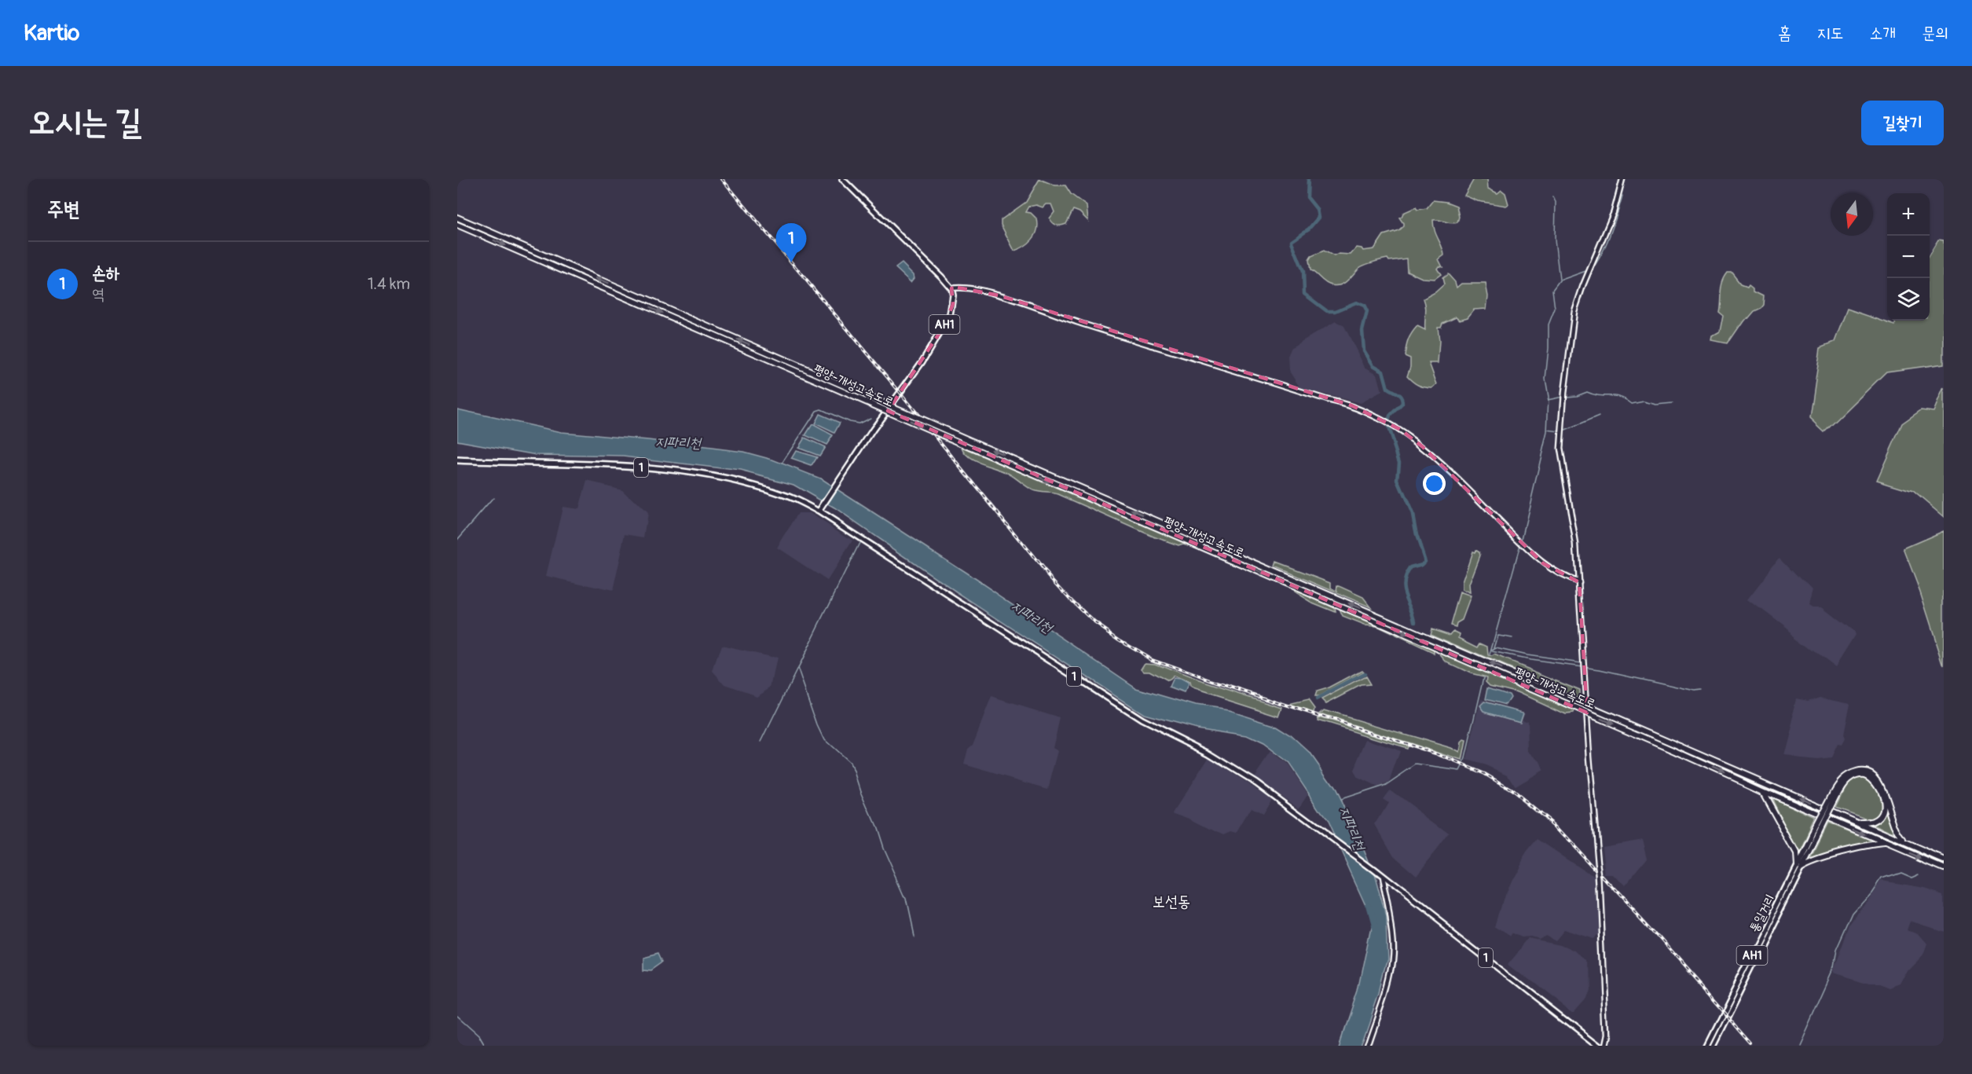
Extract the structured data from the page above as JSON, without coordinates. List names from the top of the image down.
{
  "streets": {
    "highway": ["평양-개성고속도로"],
    "main road": ["AH1", "1", "통일거리"]
  },
  "crossings": [
    ["AH1", "1"]
  ],
  "districts": ["보선동"],
  "water": ["지파리천"],
  "north": "bottom",
  "page": {
    "header": "Kartio",
    "nav": [
      "홈",
      "지도",
      "소개",
      "문의"
    ],
    "buttons": "길찾기",
    "title": "오시는 길",
    "heading": "주변",
    "map_buttons": ["+", "−"],
    "pins": "1",
    "list": [
      {
        "mark": "1",
        "name": "손하",
        "note": "역",
        "value": "1.4 km"
      }
    ]
  }
}
